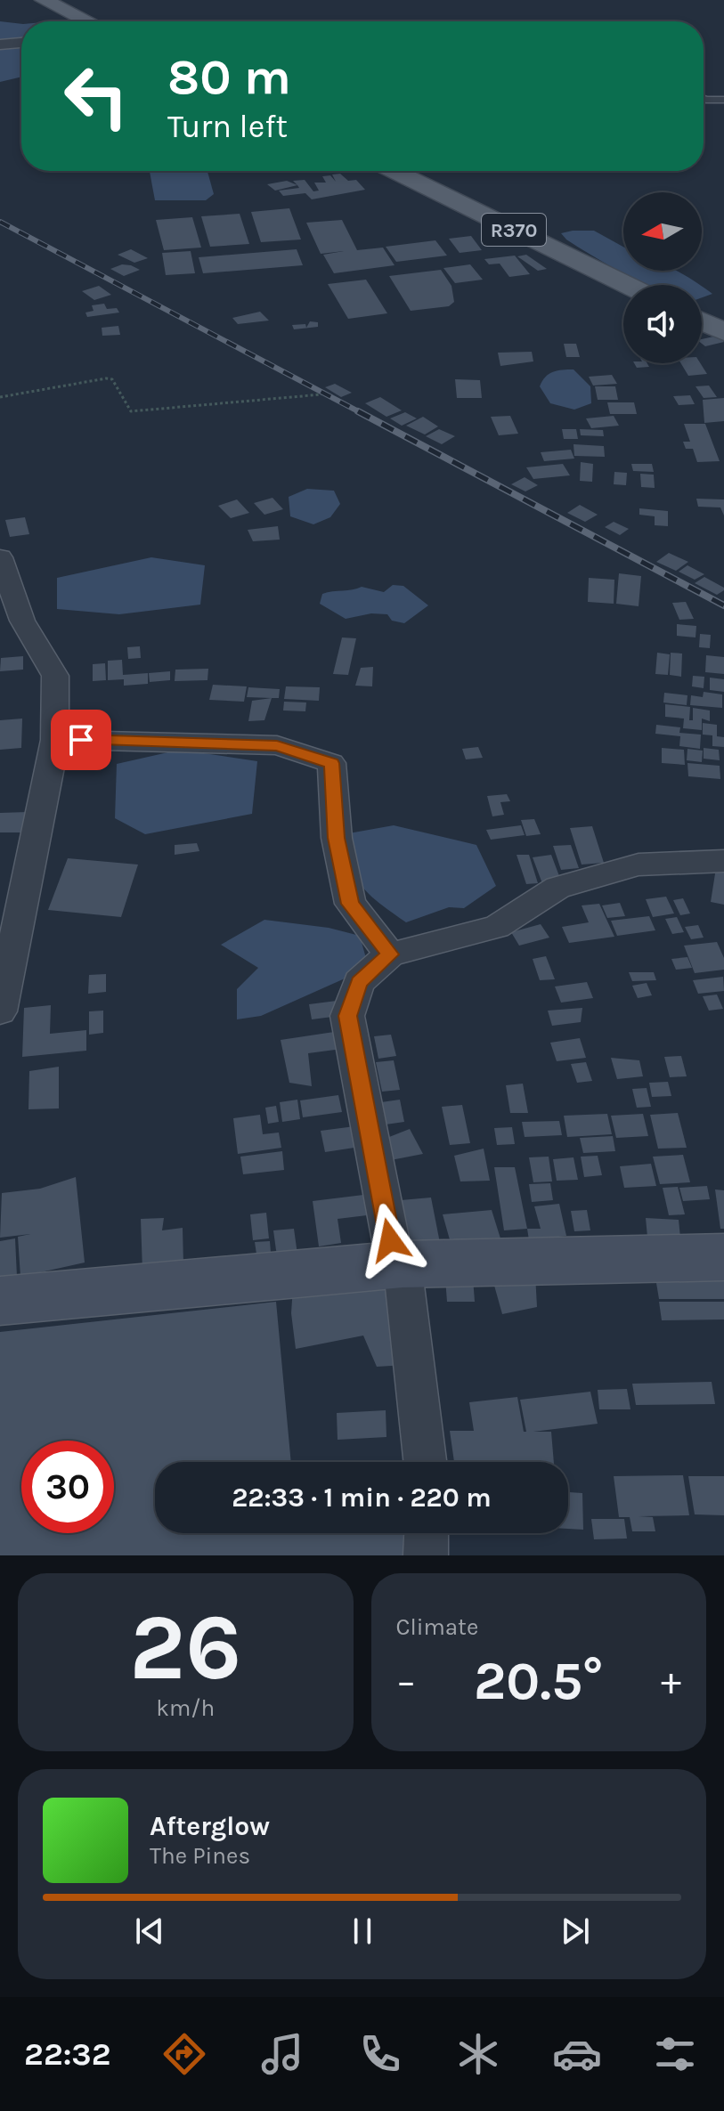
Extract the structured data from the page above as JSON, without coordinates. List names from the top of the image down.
{
  "streets": {
    "main road": ["R370"]
  },
  "north": "left",
  "page": {
    "turn": ["80 m", "Turn left"],
    "limit": "30",
    "trip": "22:33 · 1 min · 220 m",
    "tile": [
      ["26", "km/h"],
      "Climate"
    ],
    "heat": ["−", "20.5°", "+"],
    "song": ["Afterglow", "The Pines"],
    "tabs": "22:32"
  }
}
